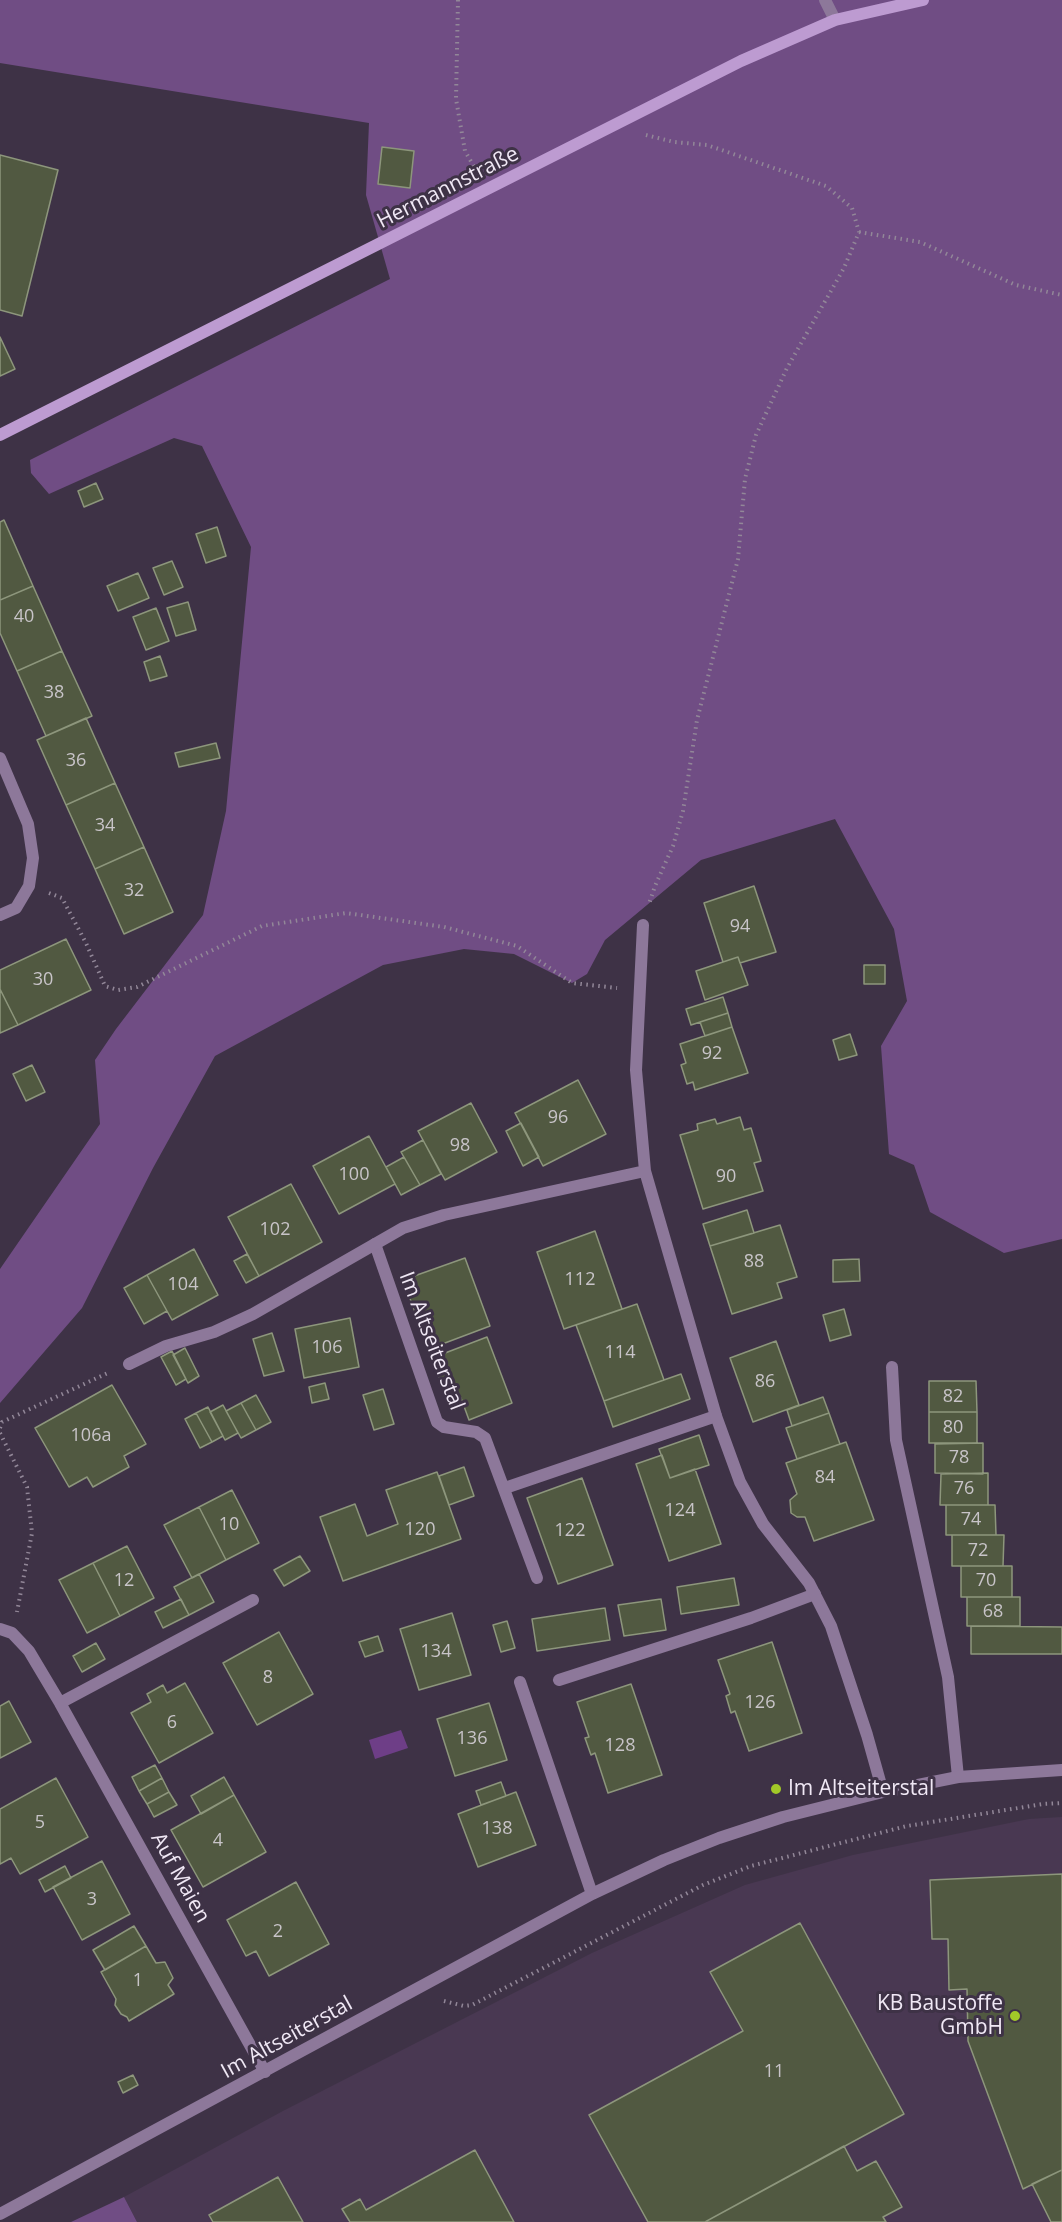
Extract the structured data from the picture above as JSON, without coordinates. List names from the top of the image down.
{
  "streets": {
    "street": ["Hermannstraße", "Im Altseiterstal", "Auf Maien"]
  },
  "crossings": [
    ["Im Altseiterstal", "Auf Maien"]
  ],
  "places": ["Im Altseiterstal", "KB Baustoffe GmbH"],
  "house_numbers": [
    "40",
    "38",
    "36",
    "34",
    "32",
    "94",
    "30",
    "92",
    "96",
    "98",
    "100",
    "90",
    "102",
    "88",
    "112",
    "104",
    "106",
    "114",
    "86",
    "82",
    "80",
    "106a",
    "78",
    "84",
    "76",
    "124",
    "74",
    "10",
    "120",
    "122",
    "72",
    "12",
    "70",
    "68",
    "134",
    "8",
    "126",
    "6",
    "136",
    "128",
    "5",
    "138",
    "4",
    "3",
    "2",
    "1",
    "11"
  ]
}
